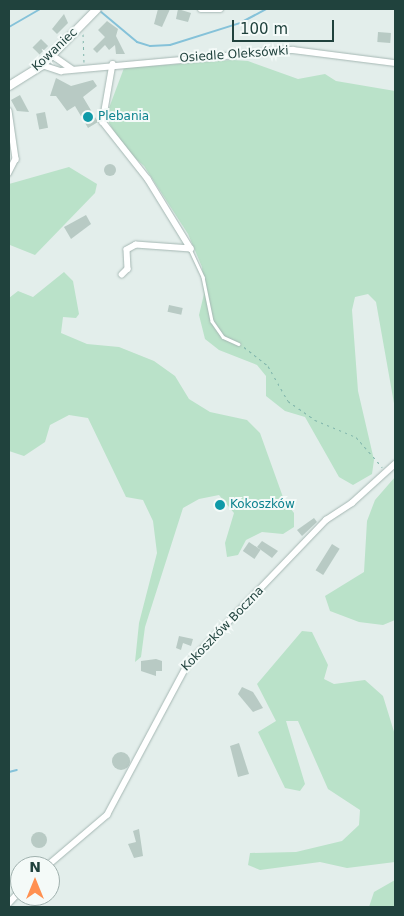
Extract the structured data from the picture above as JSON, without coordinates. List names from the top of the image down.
{
  "streets": {
    "street": ["Kowaniec", "Osiedle Oleksówki", "Kokoszków Boczna"]
  },
  "crossings": [
    ["Kowaniec", "Osiedle Oleksówki"]
  ],
  "places": ["Plebania", "Kokoszków"],
  "scale_bar": "100 m",
  "north": "top"
}
